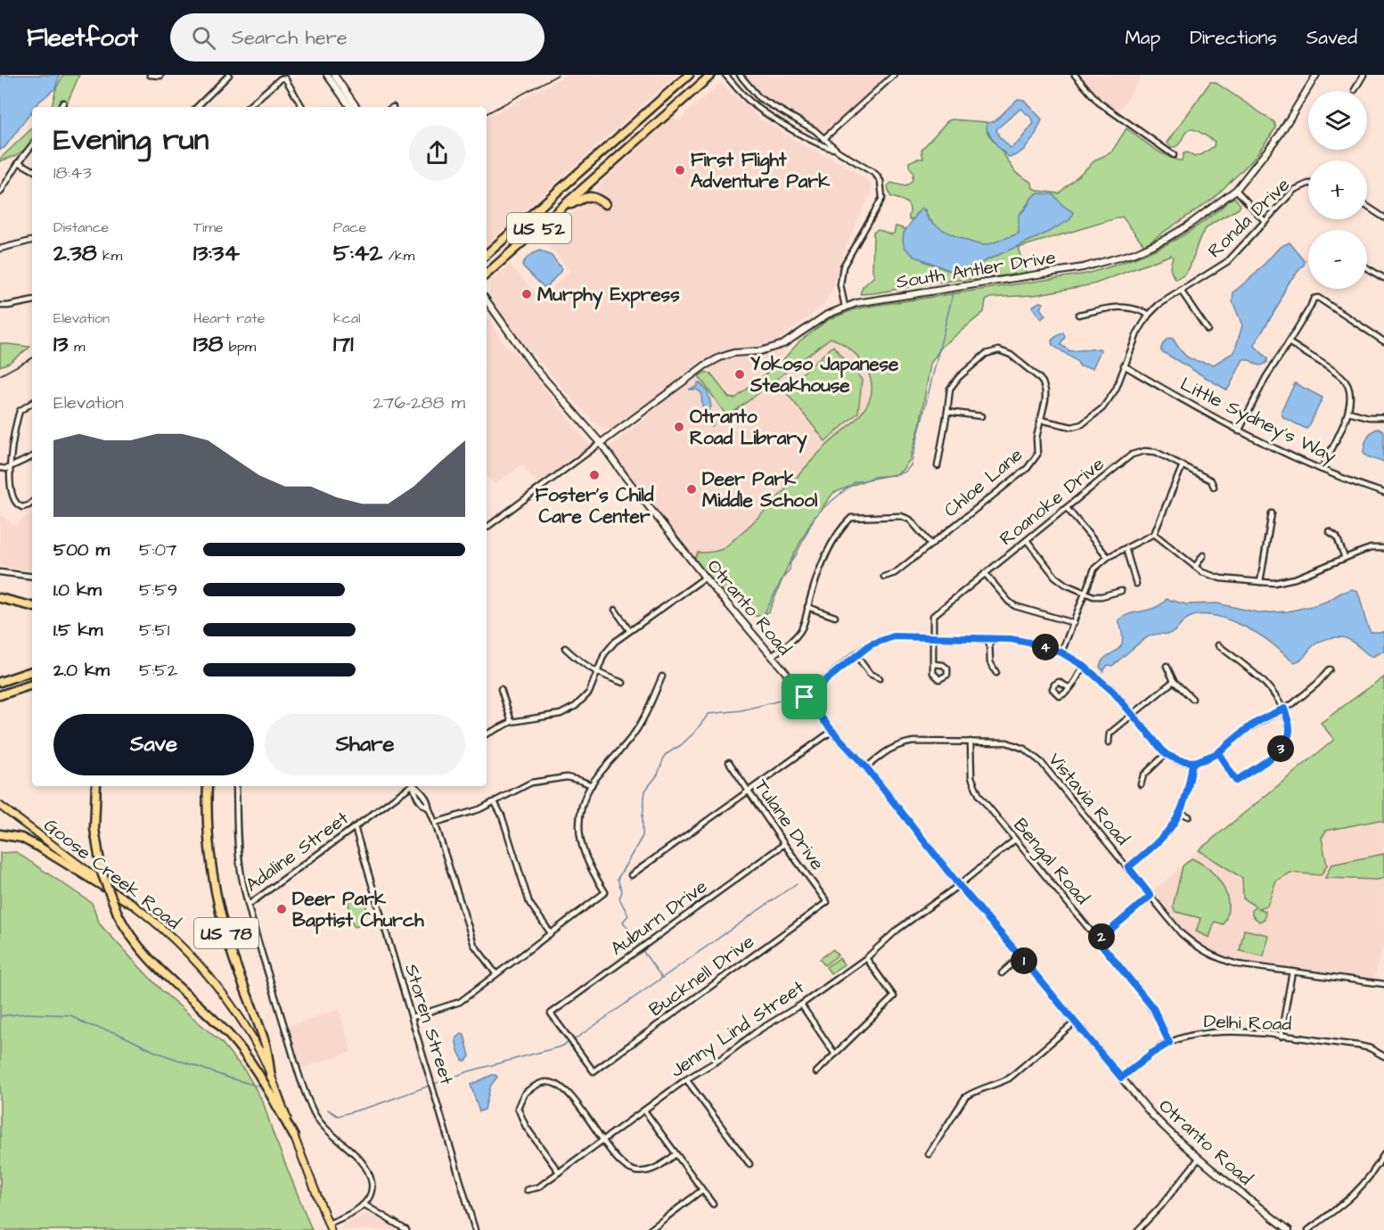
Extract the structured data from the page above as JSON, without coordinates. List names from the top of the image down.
{
  "streets": {
    "highway": ["US 52", "US 78"],
    "main road": ["Goose Creek Road"],
    "street": [
      "Ronda Drive",
      "South Antler Drive",
      "Little Sydney's Way",
      "Chloe Lane",
      "Roanoke Drive",
      "Otranto Road",
      "Vistavia Road",
      "Tulane Drive",
      "Adaline Street",
      "Bengal Road",
      "Auburn Drive",
      "Bucknell Drive",
      "Delhi Road",
      "Storen Street",
      "Jenny Lind Street"
    ]
  },
  "crossings": [
    ["South Antler Drive", "Otranto Road"],
    ["Otranto Road", "Vistavia Road"],
    ["Otranto Road", "Delhi Road"],
    ["Otranto Road", "Jenny Lind Street"],
    ["Vistavia Road", "Bengal Road"],
    ["Tulane Drive", "Auburn Drive"],
    ["Tulane Drive", "Bucknell Drive"],
    ["Adaline Street", "Storen Street"],
    ["Bengal Road", "Delhi Road"],
    ["Bengal Road", "Jenny Lind Street"],
    ["Goose Creek Road", "US 78"],
    ["Auburn Drive", "Bucknell Drive"]
  ],
  "places": [
    "First Flight Adventure Park",
    "Murphy Express",
    "Yokoso Japanese Steakhouse",
    "Otranto Road Library",
    "Foster's Child Care Center",
    "Deer Park Middle School",
    "Deer Park Baptist Church"
  ],
  "page": {
    "header": "Fleetfoot",
    "search": "Search here",
    "nav": ["Map", "Directions", "Saved"],
    "map_buttons": ["+", "−"],
    "heading": ["Evening run", "18:43"],
    "stats": [
      ["Distance", "2.38 km"],
      ["Time", "13:34"],
      ["Pace", "5:42 /km"],
      ["Elevation", "13 m"],
      ["Heart rate", "138 bpm"],
      ["kcal", "171"]
    ],
    "chart": ["Elevation", "276–288 m"],
    "list": [
      {
        "name": "500 m",
        "note": "5:07"
      },
      {
        "name": "1.0 km",
        "note": "5:59"
      },
      {
        "name": "1.5 km",
        "note": "5:51"
      },
      {
        "name": "2.0 km",
        "note": "5:52"
      }
    ],
    "pins": [
      "4",
      "3",
      "2",
      "1"
    ],
    "buttons": ["Save", "Share"]
  }
}
